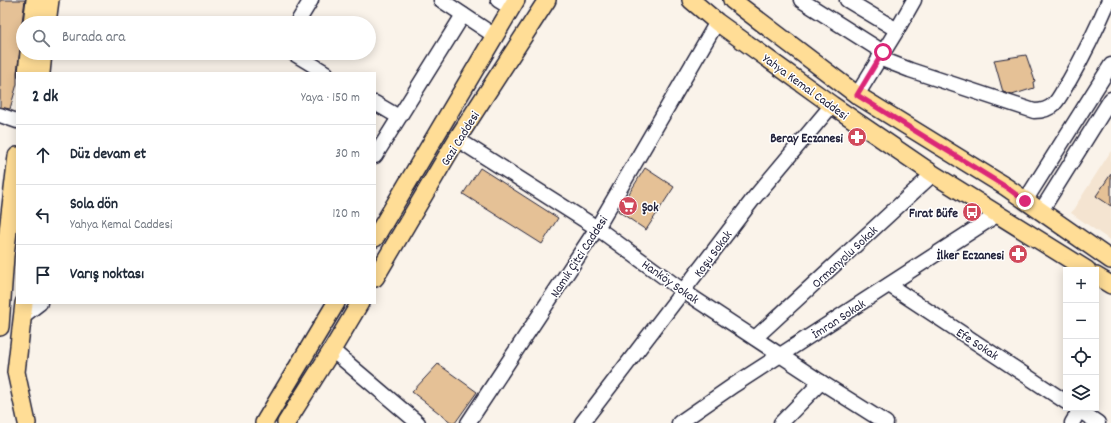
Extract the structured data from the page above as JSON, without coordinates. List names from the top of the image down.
{
  "streets": {
    "main road": ["Yahya Kemal Caddesi", "Gazi Caddesi"],
    "street": [
      "Koşu Sokak",
      "Namık Çitci Caddesi",
      "Ormanyolu Sokak",
      "Hanköy Sokak",
      "İmran Sokak",
      "Efe Sokak"
    ]
  },
  "crossings": [
    ["Yahya Kemal Caddesi", "Koşu Sokak"],
    ["Yahya Kemal Caddesi", "Namık Çitci Caddesi"],
    ["Yahya Kemal Caddesi", "Ormanyolu Sokak"],
    ["Yahya Kemal Caddesi", "İmran Sokak"],
    ["Gazi Caddesi", "Hanköy Sokak"],
    ["Koşu Sokak", "Hanköy Sokak"],
    ["Namık Çitci Caddesi", "Hanköy Sokak"],
    ["Ormanyolu Sokak", "Hanköy Sokak"],
    ["Hanköy Sokak", "İmran Sokak"],
    ["İmran Sokak", "Efe Sokak"]
  ],
  "places": {
    "pharmacy": ["Beray Eczanesi", "İlker Eczanesi"],
    "supermarket": ["Şok"],
    "bus stop": ["Fırat Büfe"]
  },
  "page": {
    "search": "Burada ara",
    "heading": ["2 dk", "Yaya · 150 m"],
    "list": [
      ["Düz devam et", "30 m"],
      ["Sola dön", "Yahya Kemal Caddesi", "120 m"],
      "Varış noktası"
    ],
    "map_buttons": ["+", "−"]
  }
}
